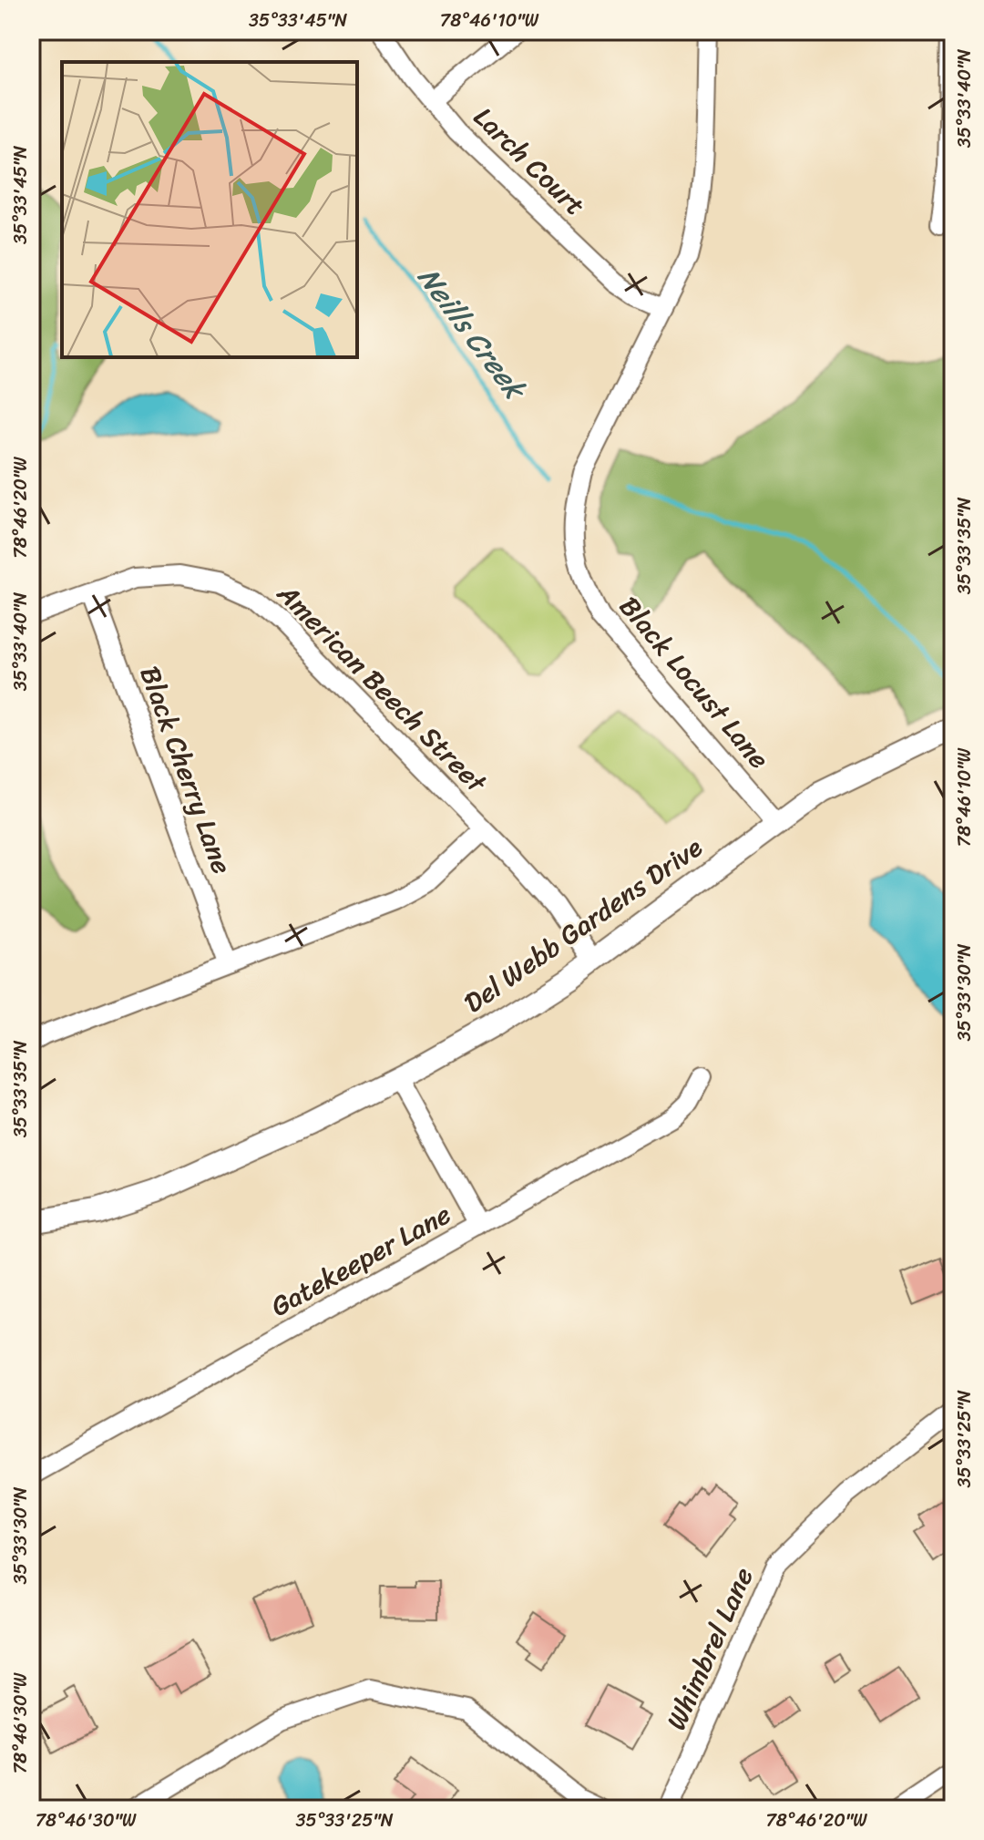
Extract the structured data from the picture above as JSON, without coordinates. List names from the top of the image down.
{
  "streets": {
    "street": [
      "Larch Court",
      "Black Locust Lane",
      "American Beech Street",
      "Black Cherry Lane",
      "Del Webb Gardens Drive",
      "Gatekeeper Lane",
      "Whimbrel Lane"
    ]
  },
  "crossings": [
    ["Larch Court", "Black Locust Lane"],
    ["Black Locust Lane", "Del Webb Gardens Drive"],
    ["American Beech Street", "Black Cherry Lane"],
    ["American Beech Street", "Del Webb Gardens Drive"]
  ],
  "water": ["Neills Creek"],
  "coordinates": [
    "35°33'45\"N",
    "78°46'10\"W",
    "35°33'40\"N",
    "78°46'20\"W",
    "35°33'35\"N",
    "35°33'30\"N",
    "35°33'25\"N",
    "78°46'30\"W"
  ]
}
